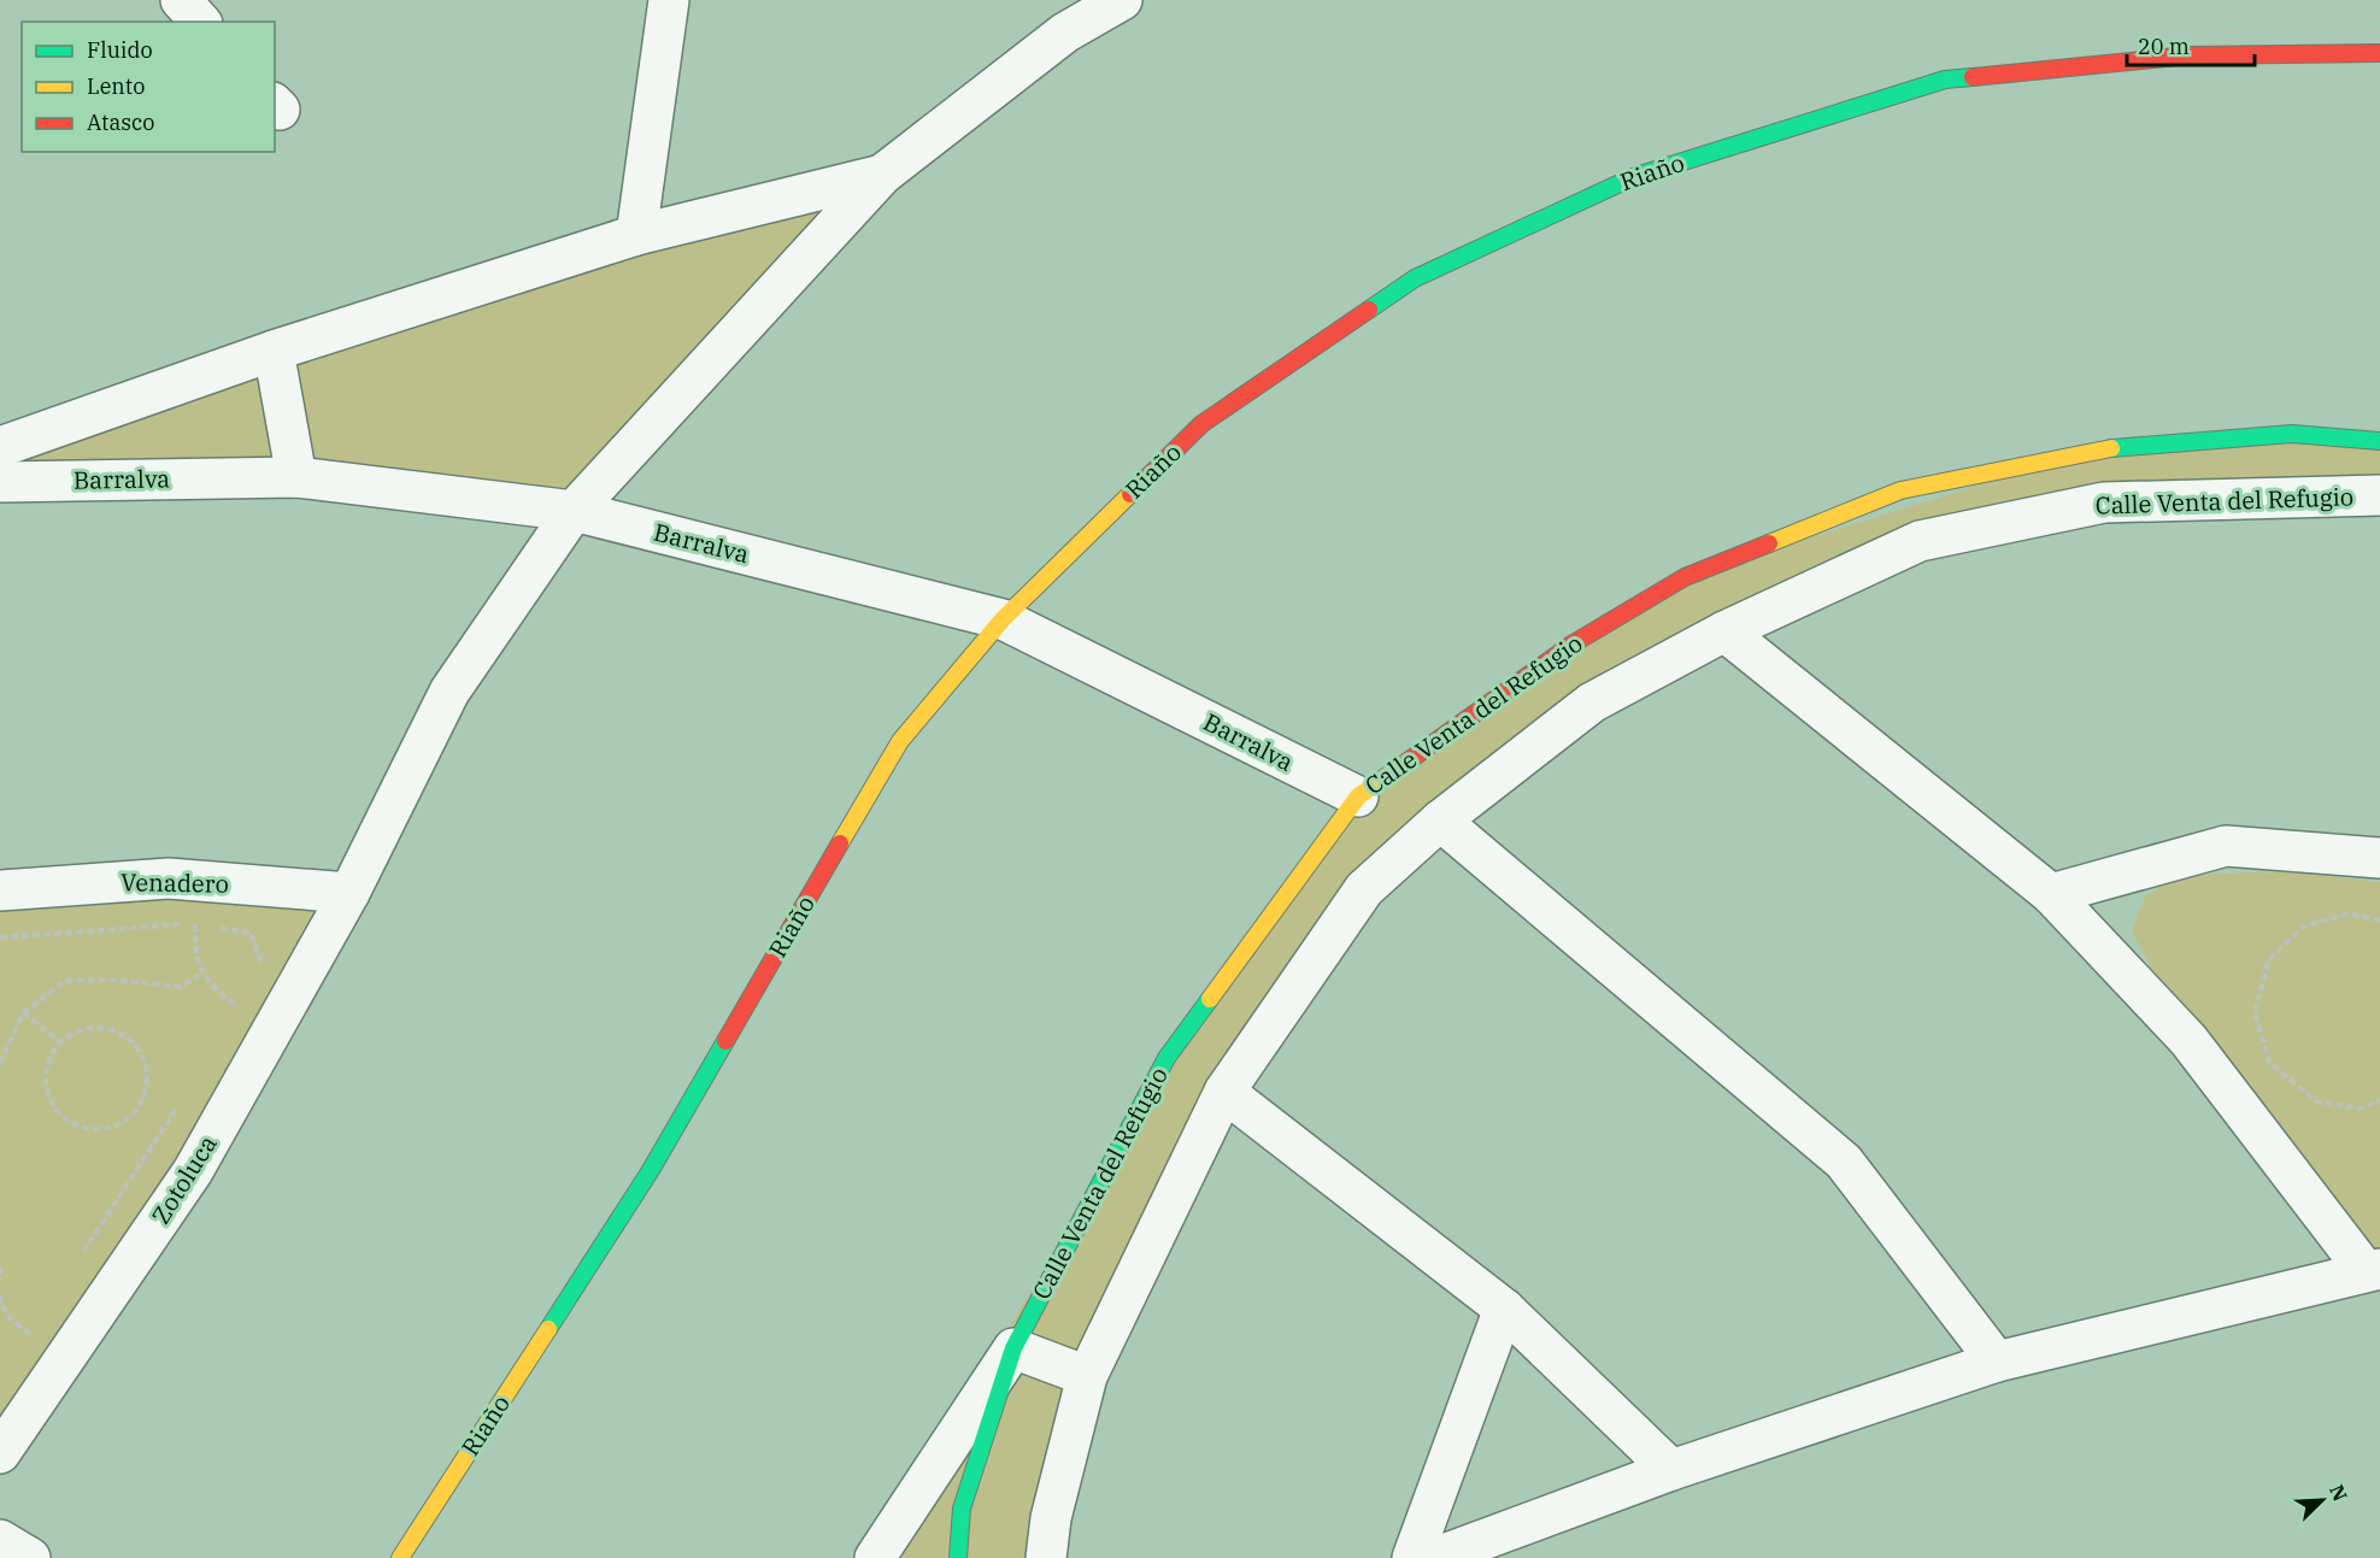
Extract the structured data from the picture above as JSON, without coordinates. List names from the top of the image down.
{
  "streets": {
    "street": [
      "Riaño",
      "Barralva",
      "Calle Venta del Refugio",
      "Venadero",
      "Zotoluca"
    ]
  },
  "crossings": [
    ["Riaño", "Barralva"],
    ["Barralva", "Calle Venta del Refugio"],
    ["Barralva", "Zotoluca"],
    ["Venadero", "Zotoluca"]
  ],
  "legend": ["Fluido", "Lento", "Atasco"],
  "scale_bar": "20 m",
  "north": "top right"
}
